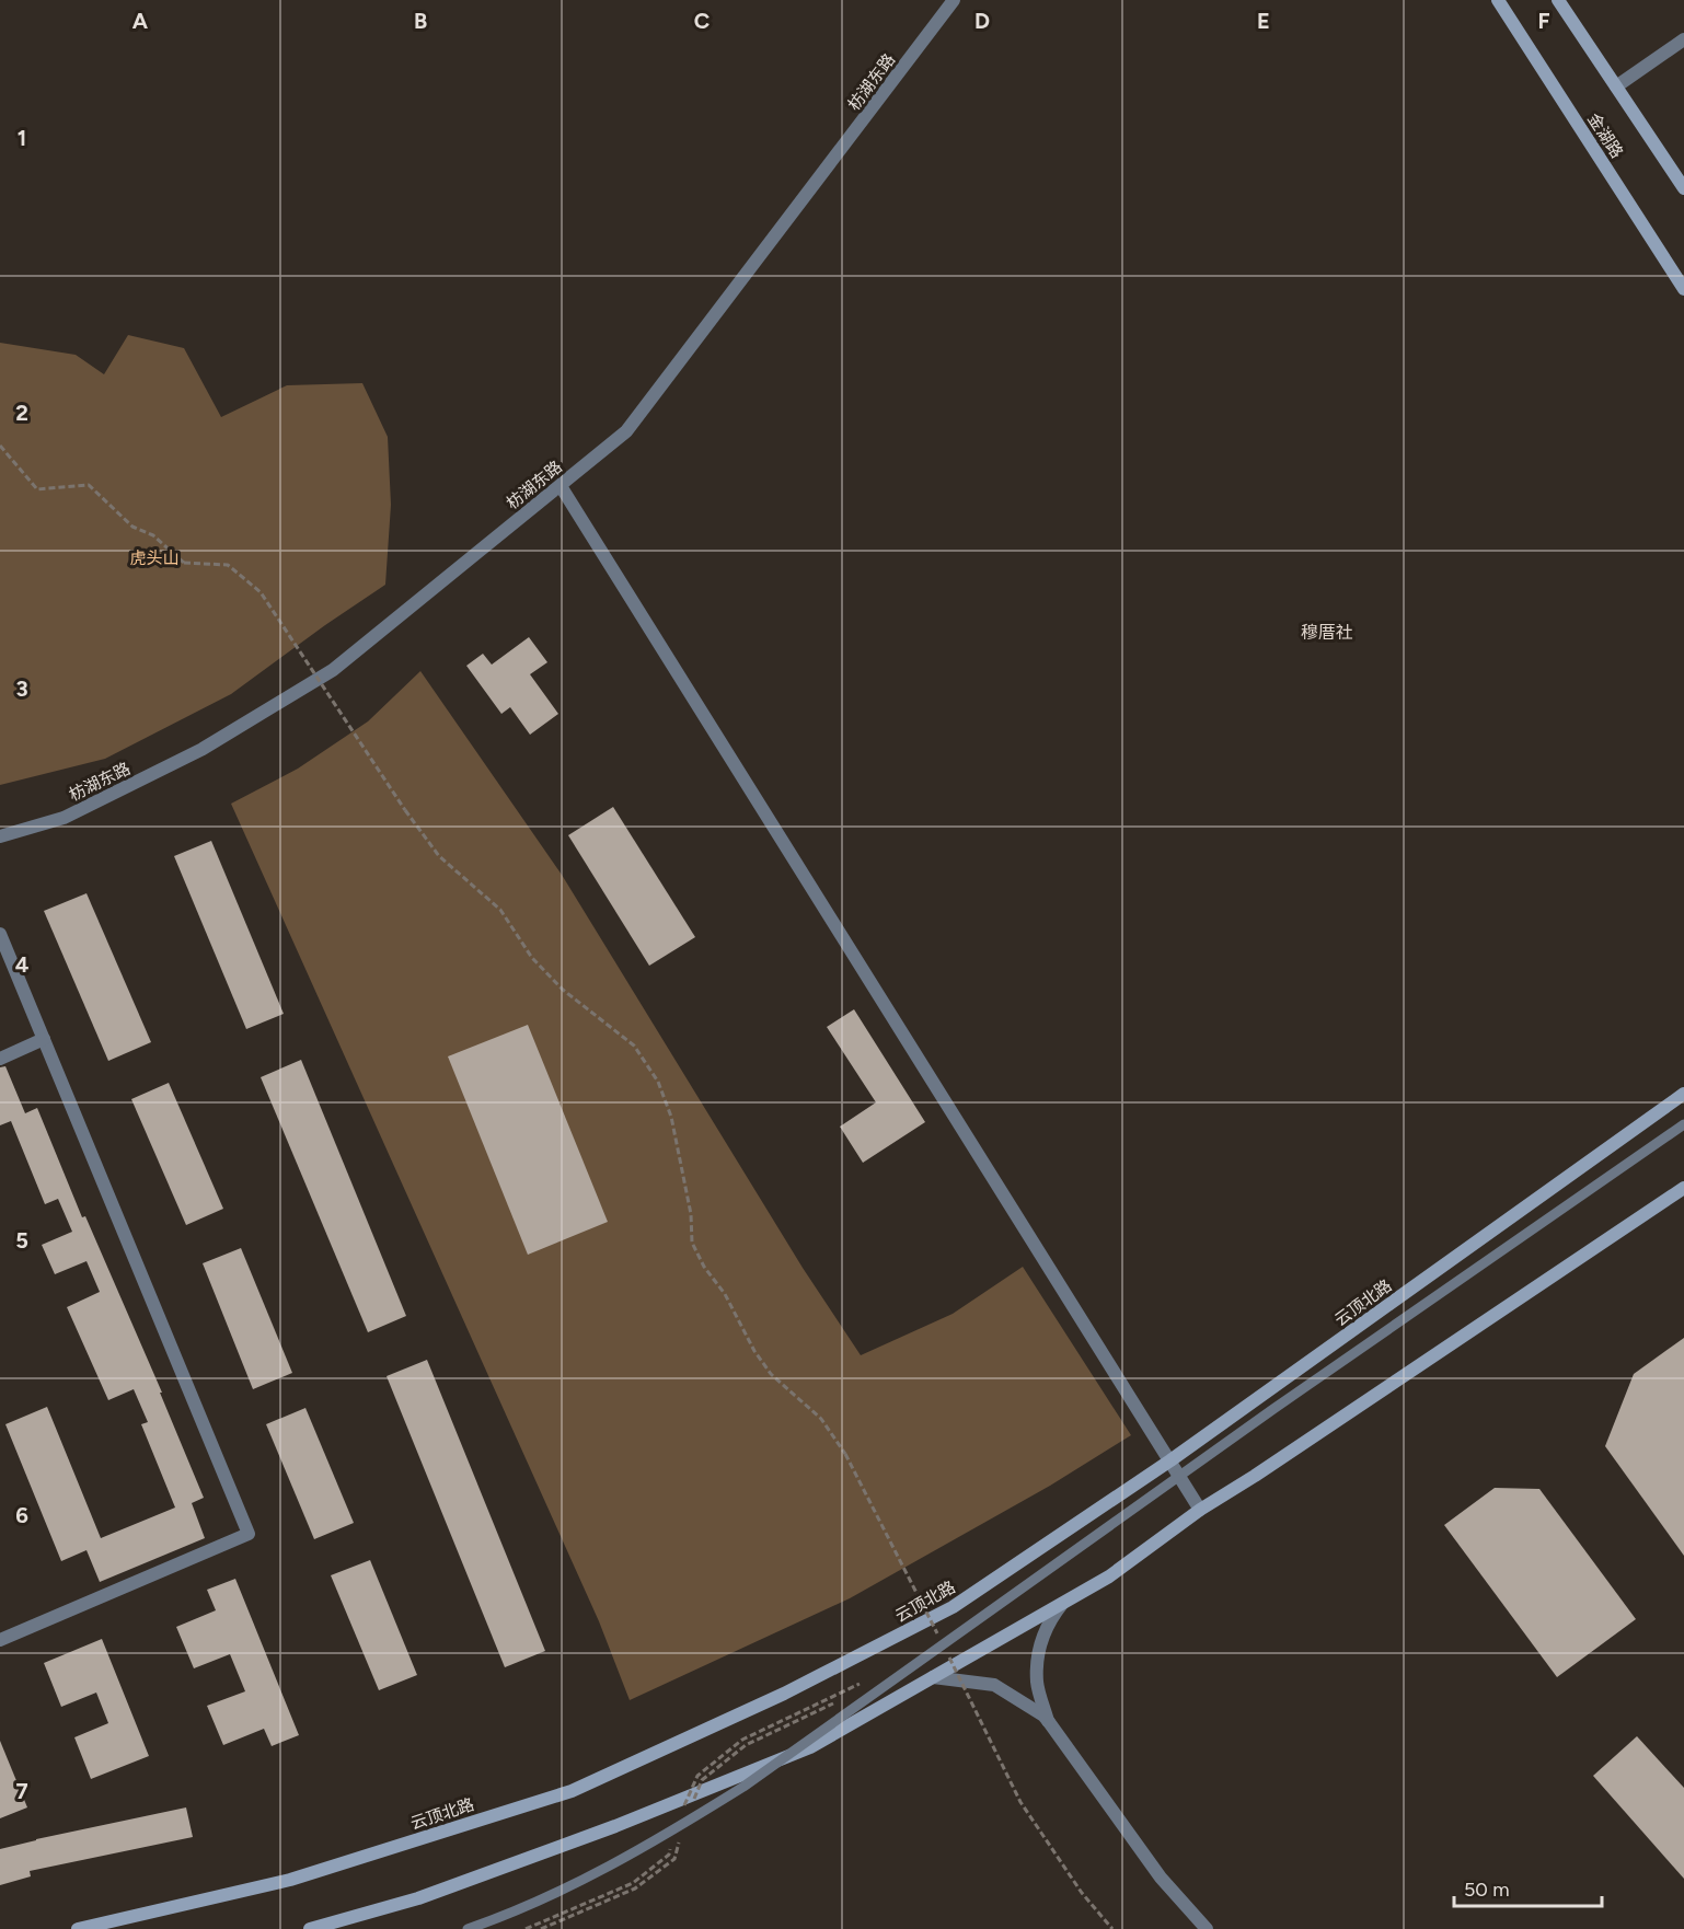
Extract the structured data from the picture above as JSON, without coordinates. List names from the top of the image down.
{
  "streets": {
    "main road": ["金湖路", "云顶北路"],
    "street": ["枋湖东路"]
  },
  "districts": ["穆厝社"],
  "parks": ["虎头山"],
  "scale_bar": "50 m",
  "grid": {
    "columns": [
      "A",
      "B",
      "C",
      "D",
      "E",
      "F"
    ],
    "rows": [
      "1",
      "2",
      "3",
      "4",
      "5",
      "6",
      "7"
    ]
  }
}
